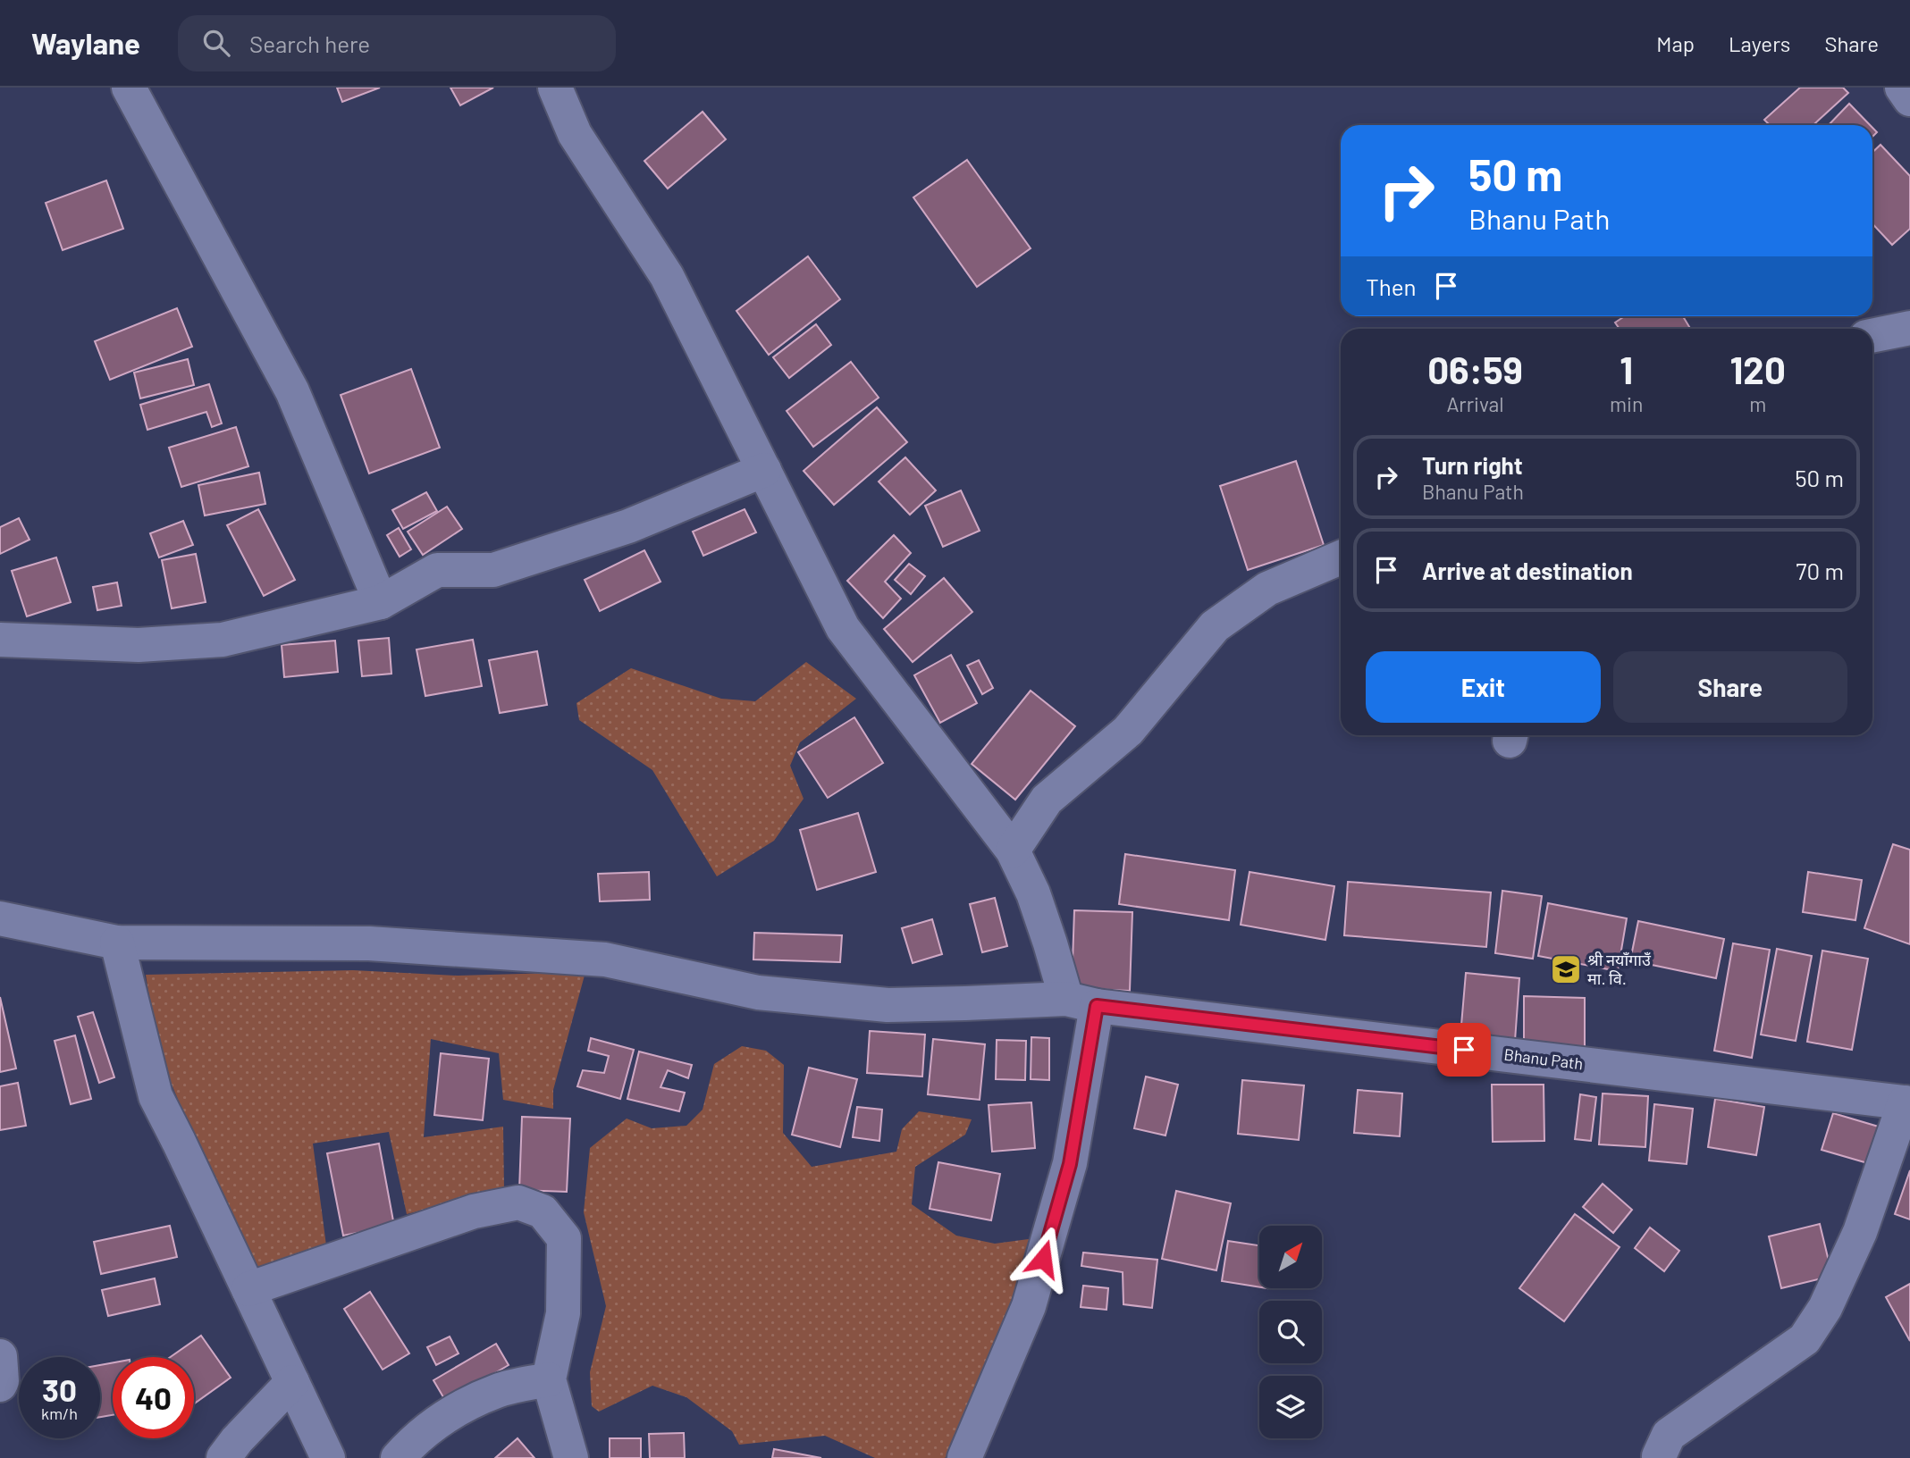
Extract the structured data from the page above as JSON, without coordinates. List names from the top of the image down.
{
  "streets": {
    "street": ["Bhanu Path"]
  },
  "places": {
    "school or university": ["श्री नयाँगाउँ मा. वि."]
  },
  "north": "top right",
  "page": {
    "header": "Waylane",
    "search": "Search here",
    "nav": ["Map", "Layers", "Share"],
    "turn": ["50 m", "Bhanu Path"],
    "then": "Then",
    "eta": [
      "06:59",
      "Arrival",
      "1",
      "min",
      "120",
      "m"
    ],
    "list": [
      {
        "name": "Turn right",
        "note": "Bhanu Path",
        "value": "50 m"
      },
      {
        "name": "Arrive at destination",
        "value": "70 m"
      }
    ],
    "buttons": ["Exit", "Share"],
    "speed": "30 km/h",
    "limit": "40"
  }
}
